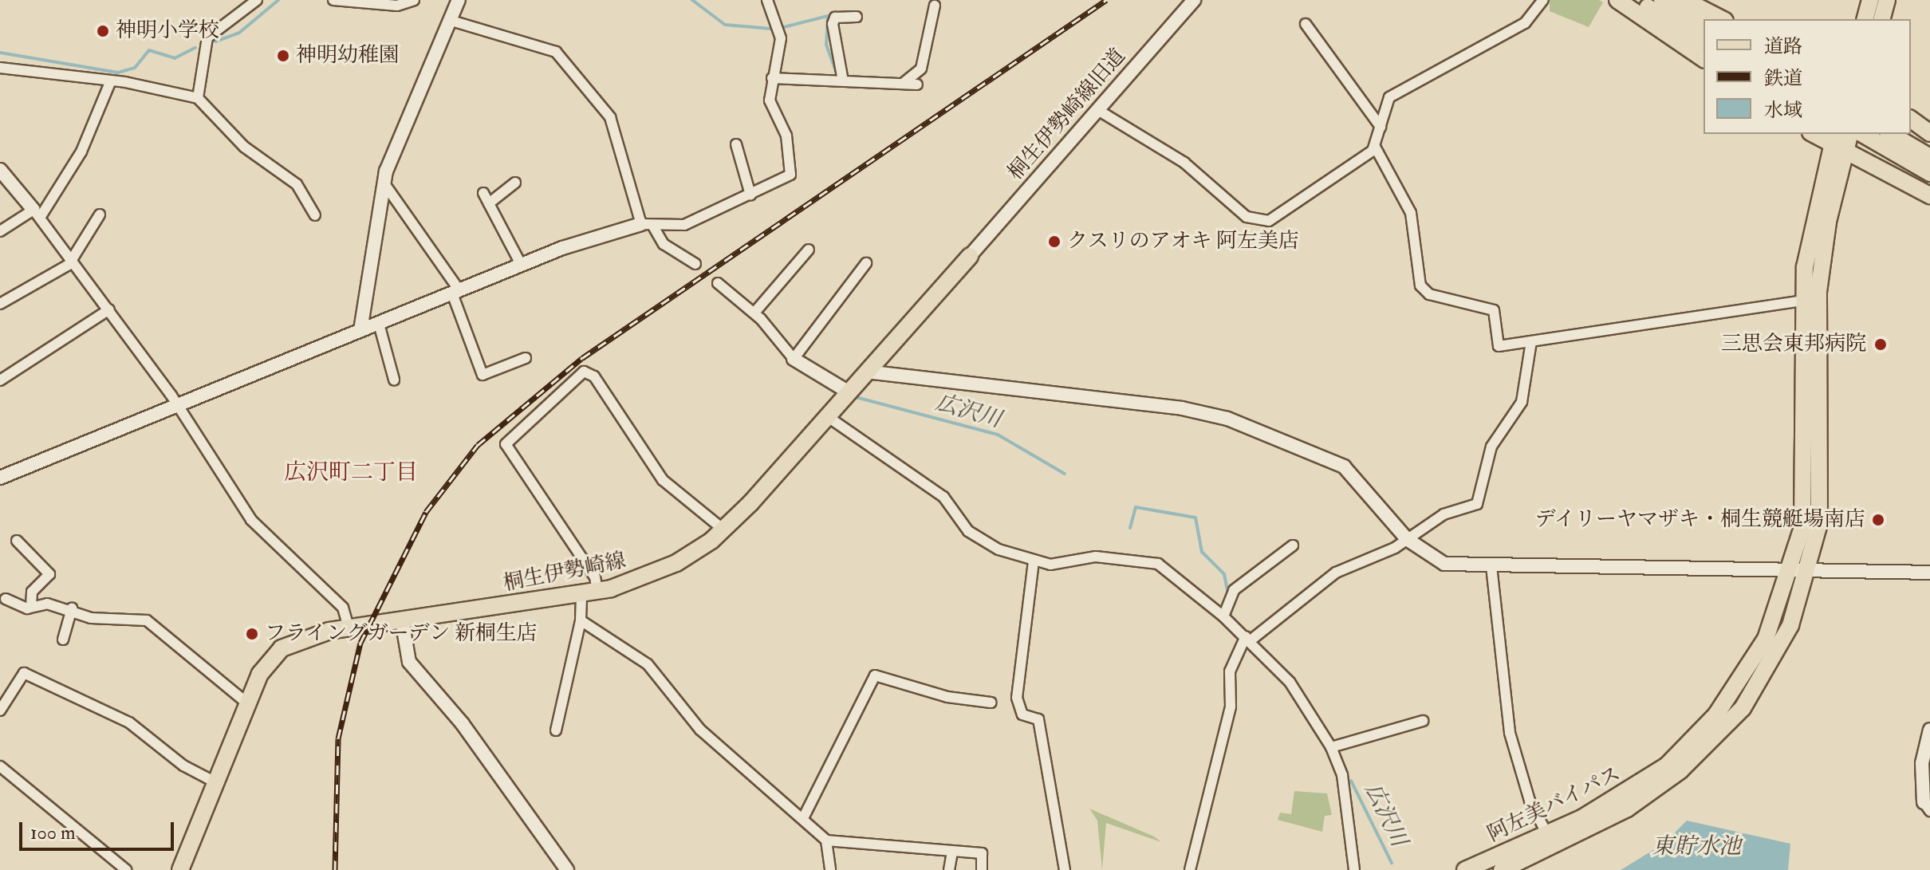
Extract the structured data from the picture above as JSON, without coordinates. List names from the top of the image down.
{
  "streets": {
    "main road": ["桐生伊勢崎線", "阿左美バイパス"],
    "street": ["桐生伊勢崎線旧道"]
  },
  "crossings": [
    ["桐生伊勢崎線旧道", "桐生伊勢崎線"]
  ],
  "districts": ["広沢町二丁目"],
  "water": ["広沢川", "東貯水池"],
  "places": [
    "神明小学校",
    "神明幼稚園",
    "クスリのアオキ 阿左美店",
    "三思会東邦病院",
    "デイリーヤマザキ・桐生競艇場南店",
    "フライングガーデン 新桐生店"
  ],
  "legend": ["道路", "鉄道", "水域"],
  "scale_bar": "100 m"
}
